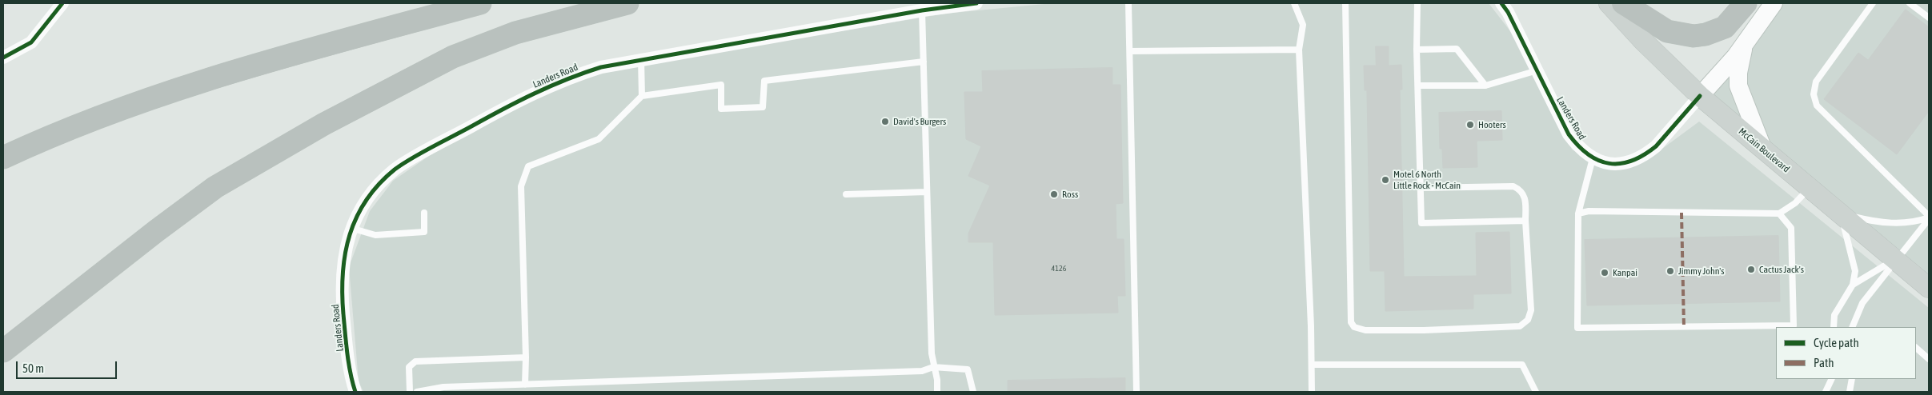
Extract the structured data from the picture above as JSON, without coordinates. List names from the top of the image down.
{
  "streets": {
    "main road": ["Landers Road", "McCain Boulevard"]
  },
  "crossings": [
    ["Landers Road", "McCain Boulevard"]
  ],
  "places": [
    "David's Burgers",
    "Hooters",
    "Motel 6 North Little Rock - McCain",
    "Ross",
    "Cactus Jack's",
    "Jimmy John's",
    "Kanpai"
  ],
  "house_numbers": ["4126"],
  "legend": ["Cycle path", "Path"],
  "scale_bar": "50 m"
}
